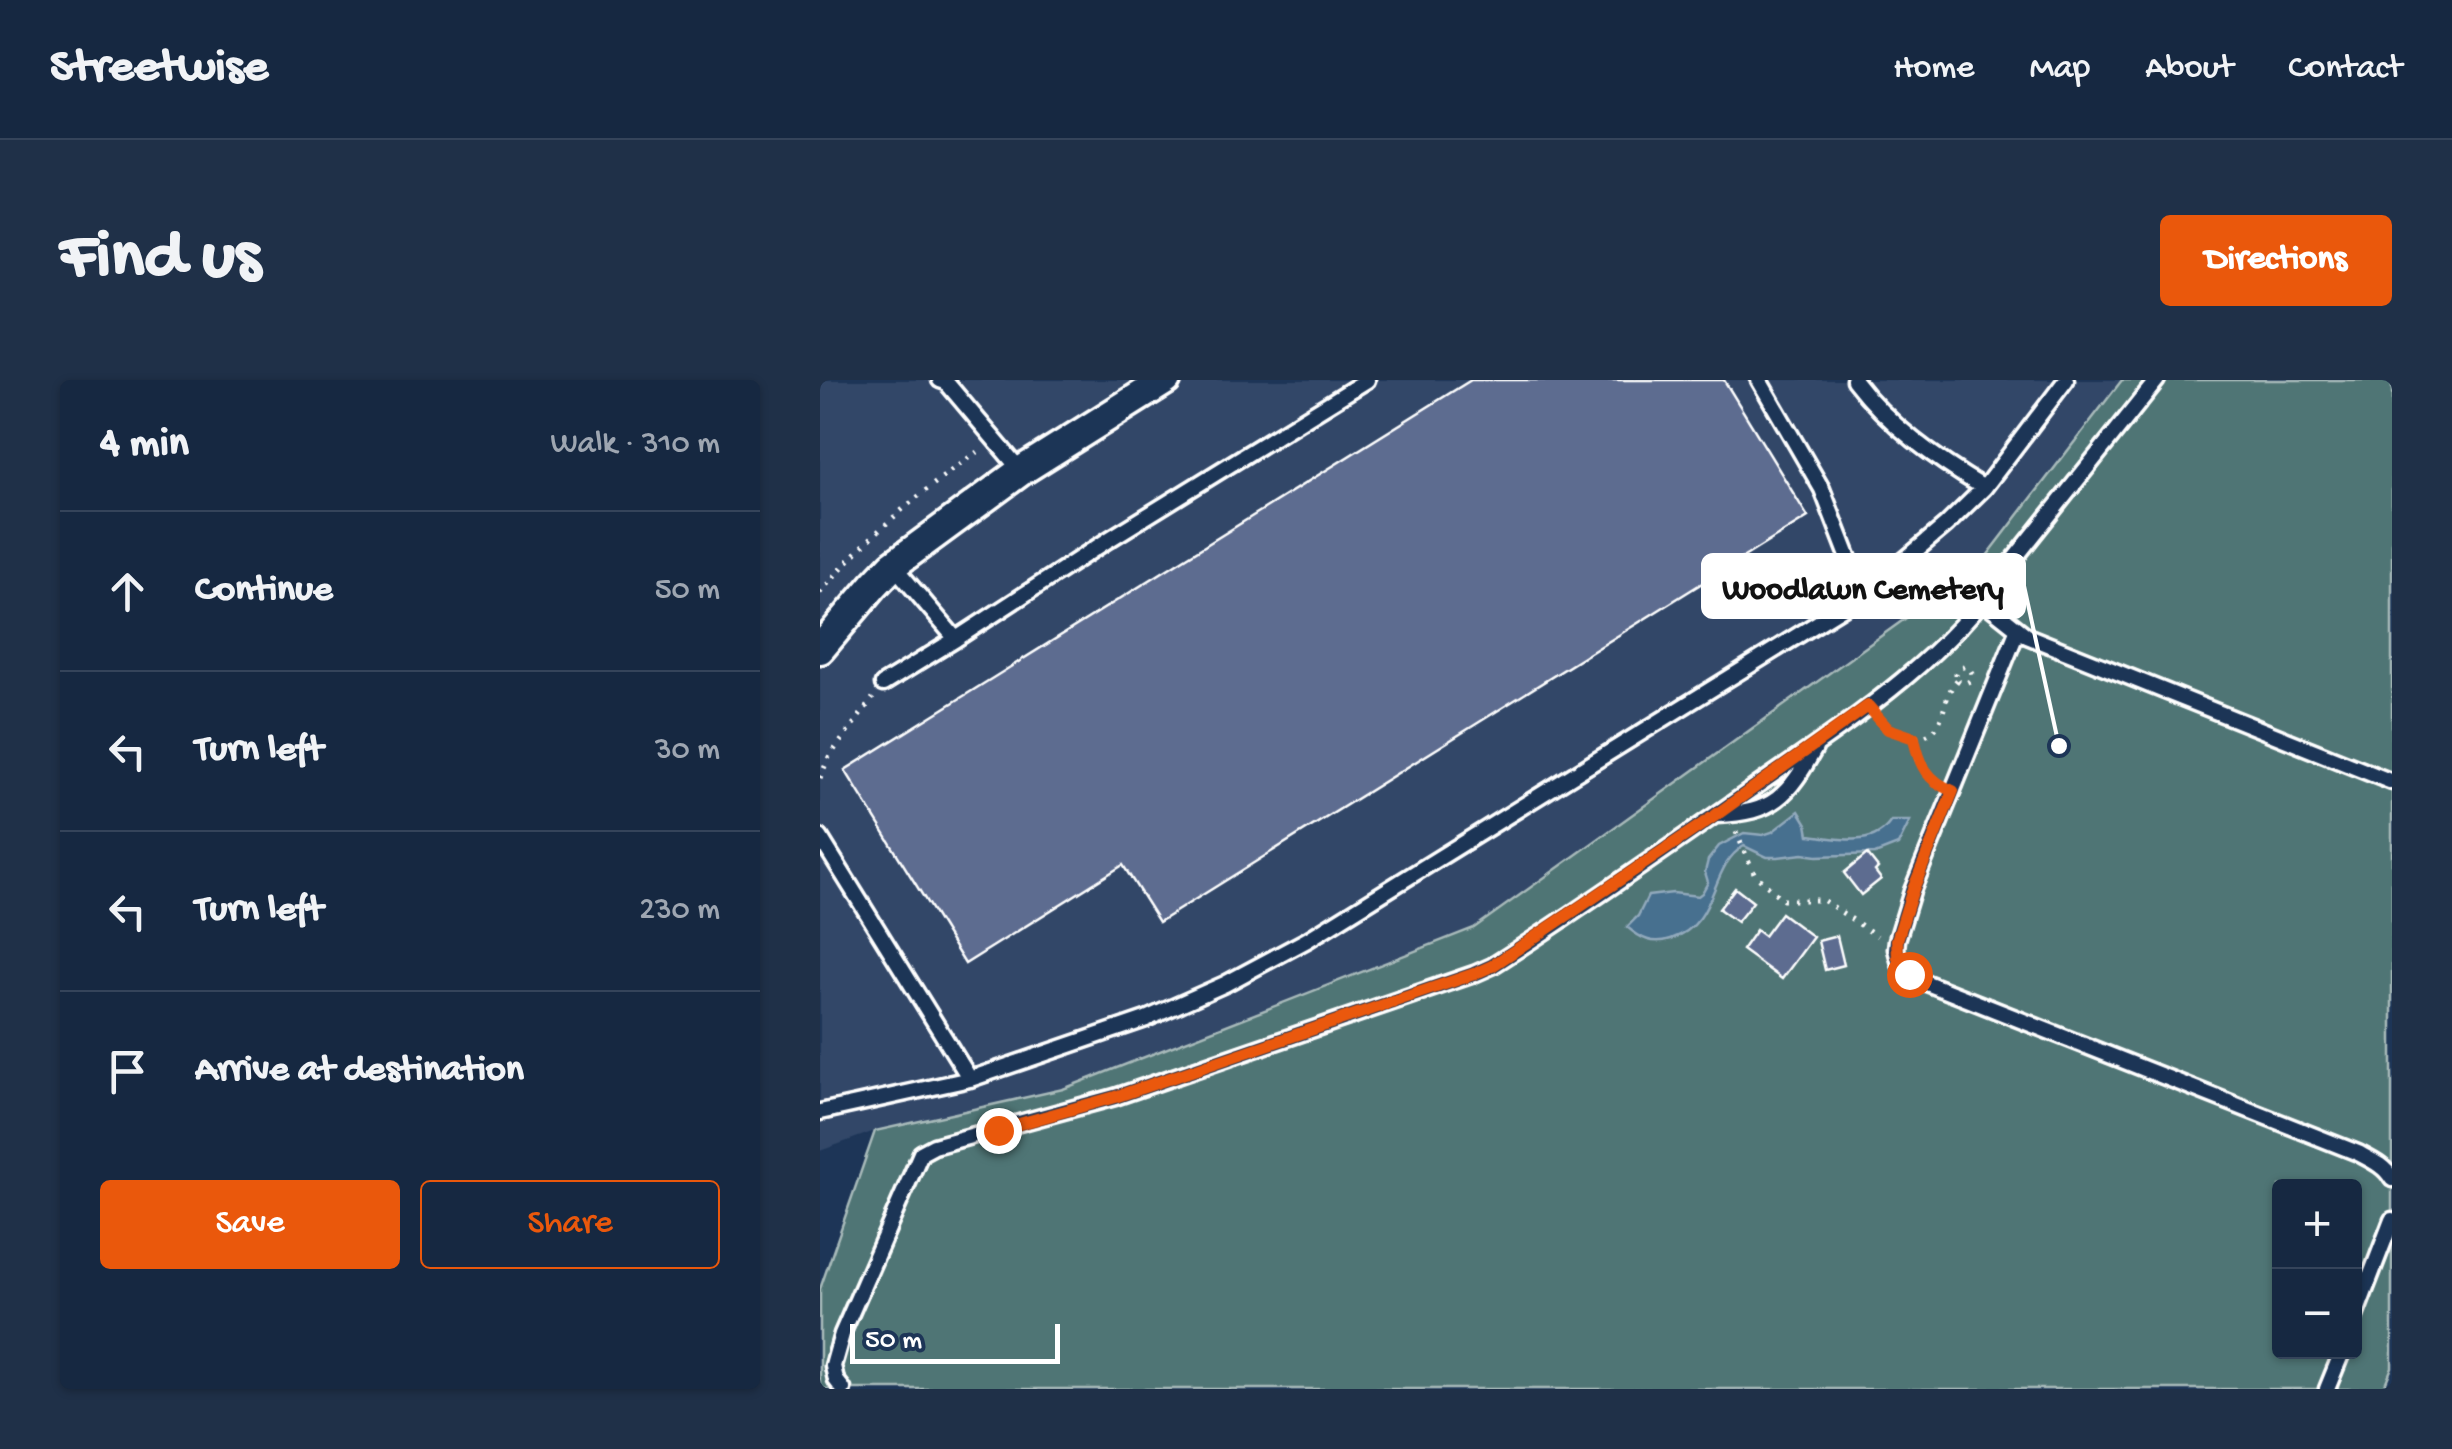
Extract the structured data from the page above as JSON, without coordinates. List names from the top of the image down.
{
  "places": ["Woodlawn Cemetery"],
  "scale_bar": "50 m",
  "page": {
    "header": "Streetwise",
    "nav": [
      "Home",
      "Map",
      "About",
      "Contact"
    ],
    "buttons": [
      "Directions",
      ["Save", "Share"]
    ],
    "title": "Find us",
    "heading": ["4 min", "Walk · 310 m"],
    "list": [
      ["Continue", "50 m"],
      ["Turn left", "30 m"],
      ["Turn left", "230 m"],
      "Arrive at destination"
    ],
    "map_buttons": ["+", "−"],
    "scale": "50 m"
  }
}
